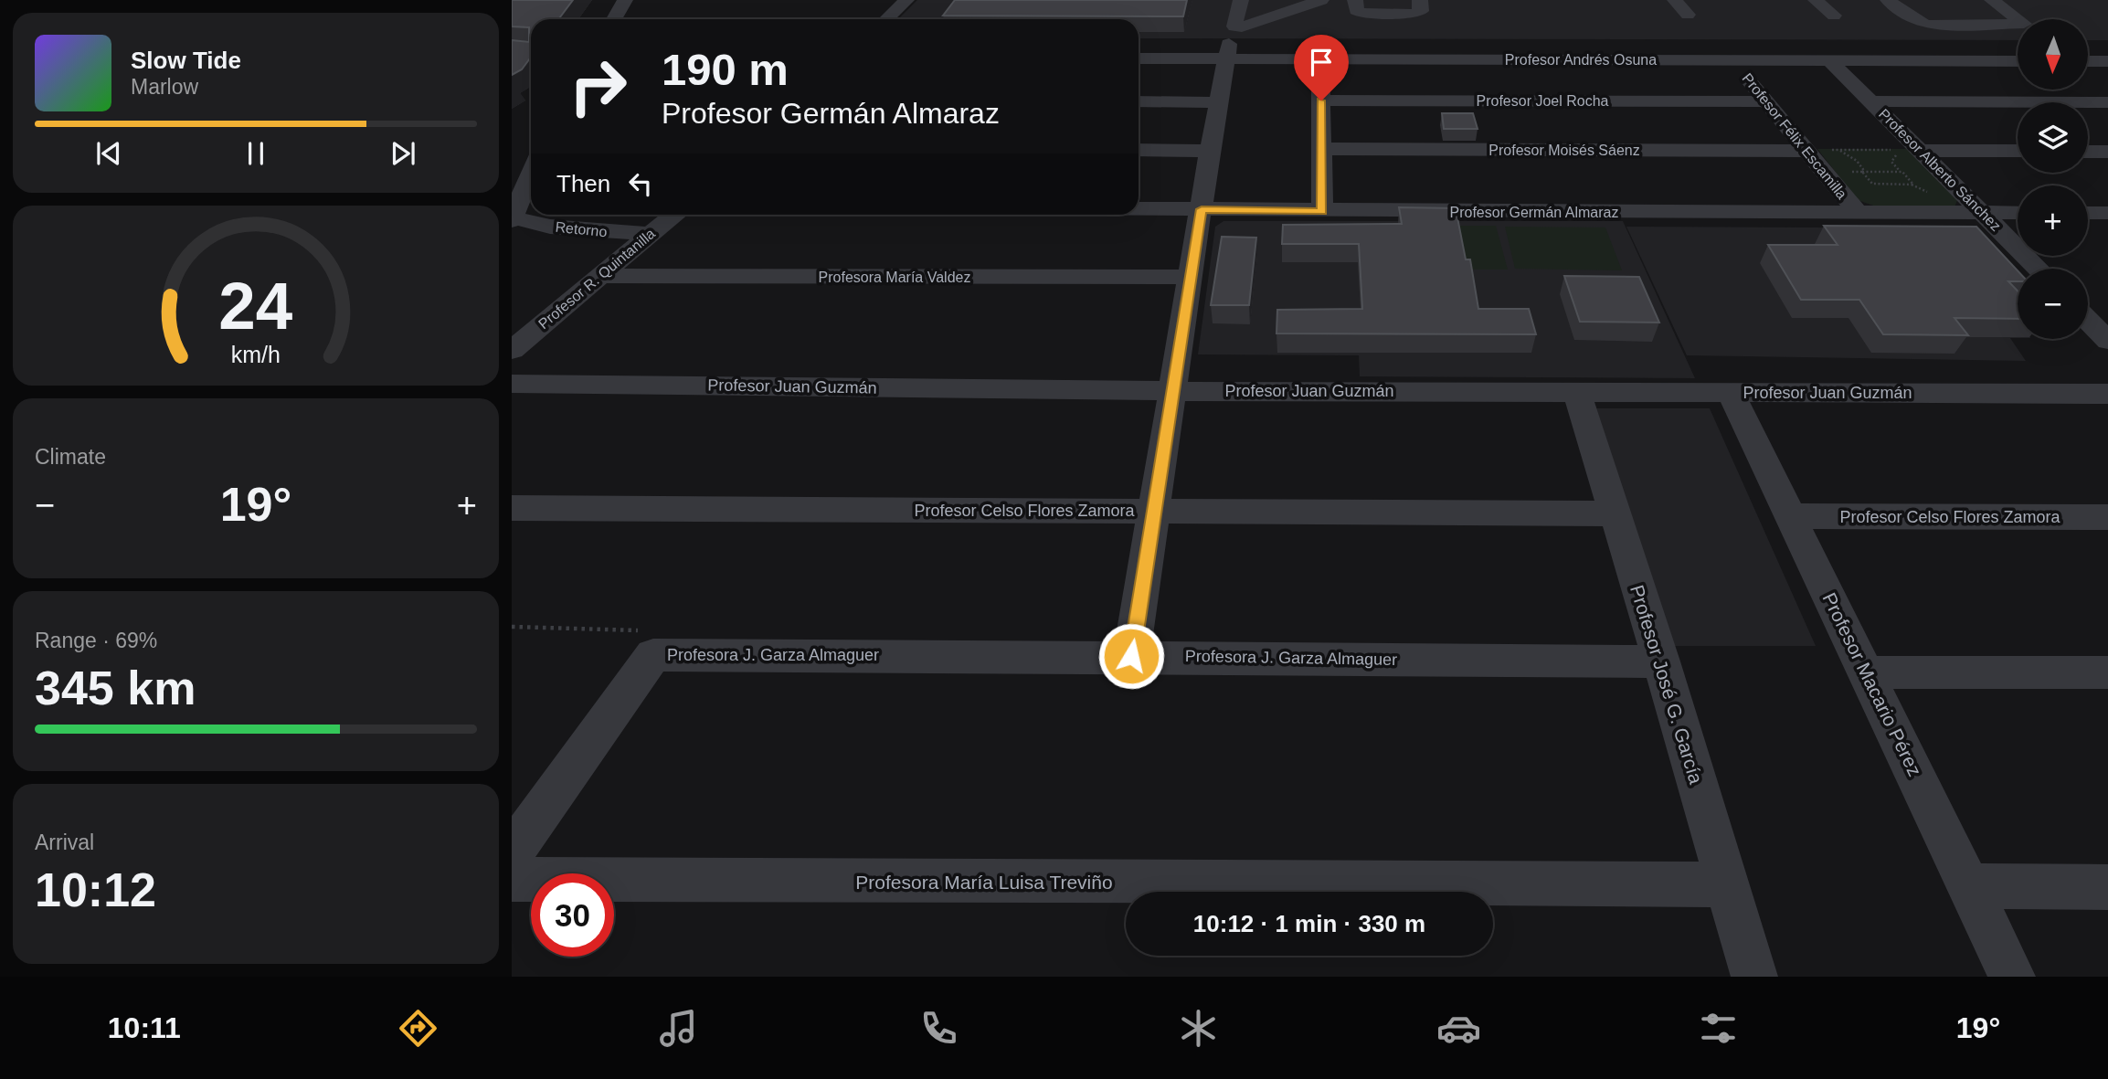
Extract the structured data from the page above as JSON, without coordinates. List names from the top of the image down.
{
  "streets": {
    "street": [
      "Profesor Andrés Osuna",
      "Profesor Joel Rocha",
      "Profesor Félix Escamilla",
      "Profesor Moisés Sáenz",
      "Profesor Alberto Sánchez",
      "Profesor Germán Almaraz",
      "Retorno",
      "Profesora María Valdez",
      "Profesor R. Quintanilla",
      "Profesor Juan Guzmán",
      "Profesor Celso Flores Zamora",
      "Profesora J. Garza Almaguer",
      "Profesor José G. García",
      "Profesor Macario Pérez",
      "Profesora María Luisa Treviño"
    ]
  },
  "crossings": [
    ["Profesor Andrés Osuna", "Profesor Félix Escamilla"],
    ["Profesor Andrés Osuna", "Profesor Alberto Sánchez"],
    ["Profesor Joel Rocha", "Profesor Félix Escamilla"],
    ["Profesor Félix Escamilla", "Profesor Moisés Sáenz"],
    ["Profesor Félix Escamilla", "Profesor Germán Almaraz"],
    ["Profesor Alberto Sánchez", "Profesor Germán Almaraz"],
    ["Retorno", "Profesor R. Quintanilla"],
    ["Profesora María Valdez", "Profesor R. Quintanilla"],
    ["Profesor Juan Guzmán", "Profesor José G. García"],
    ["Profesor Juan Guzmán", "Profesor Macario Pérez"],
    ["Profesor Celso Flores Zamora", "Profesor José G. García"],
    ["Profesor Celso Flores Zamora", "Profesor Macario Pérez"],
    ["Profesora J. Garza Almaguer", "Profesor José G. García"],
    ["Profesor José G. García", "Profesora María Luisa Treviño"]
  ],
  "north": "bottom",
  "page": {
    "map_buttons": ["+", "−"],
    "turn": ["190 m", "Profesor Germán Almaraz"],
    "song": ["Slow Tide", "Marlow"],
    "then": "Then",
    "tile": [
      "Climate",
      ["Range · 69%", "345 km"],
      ["Arrival", "10:12"]
    ],
    "heat": ["−", "19°", "+"],
    "limit": "30",
    "trip": "10:12 · 1 min · 330 m",
    "tabs": ["10:11", "19°"],
    "gauge": ["24", "km/h"]
  }
}
